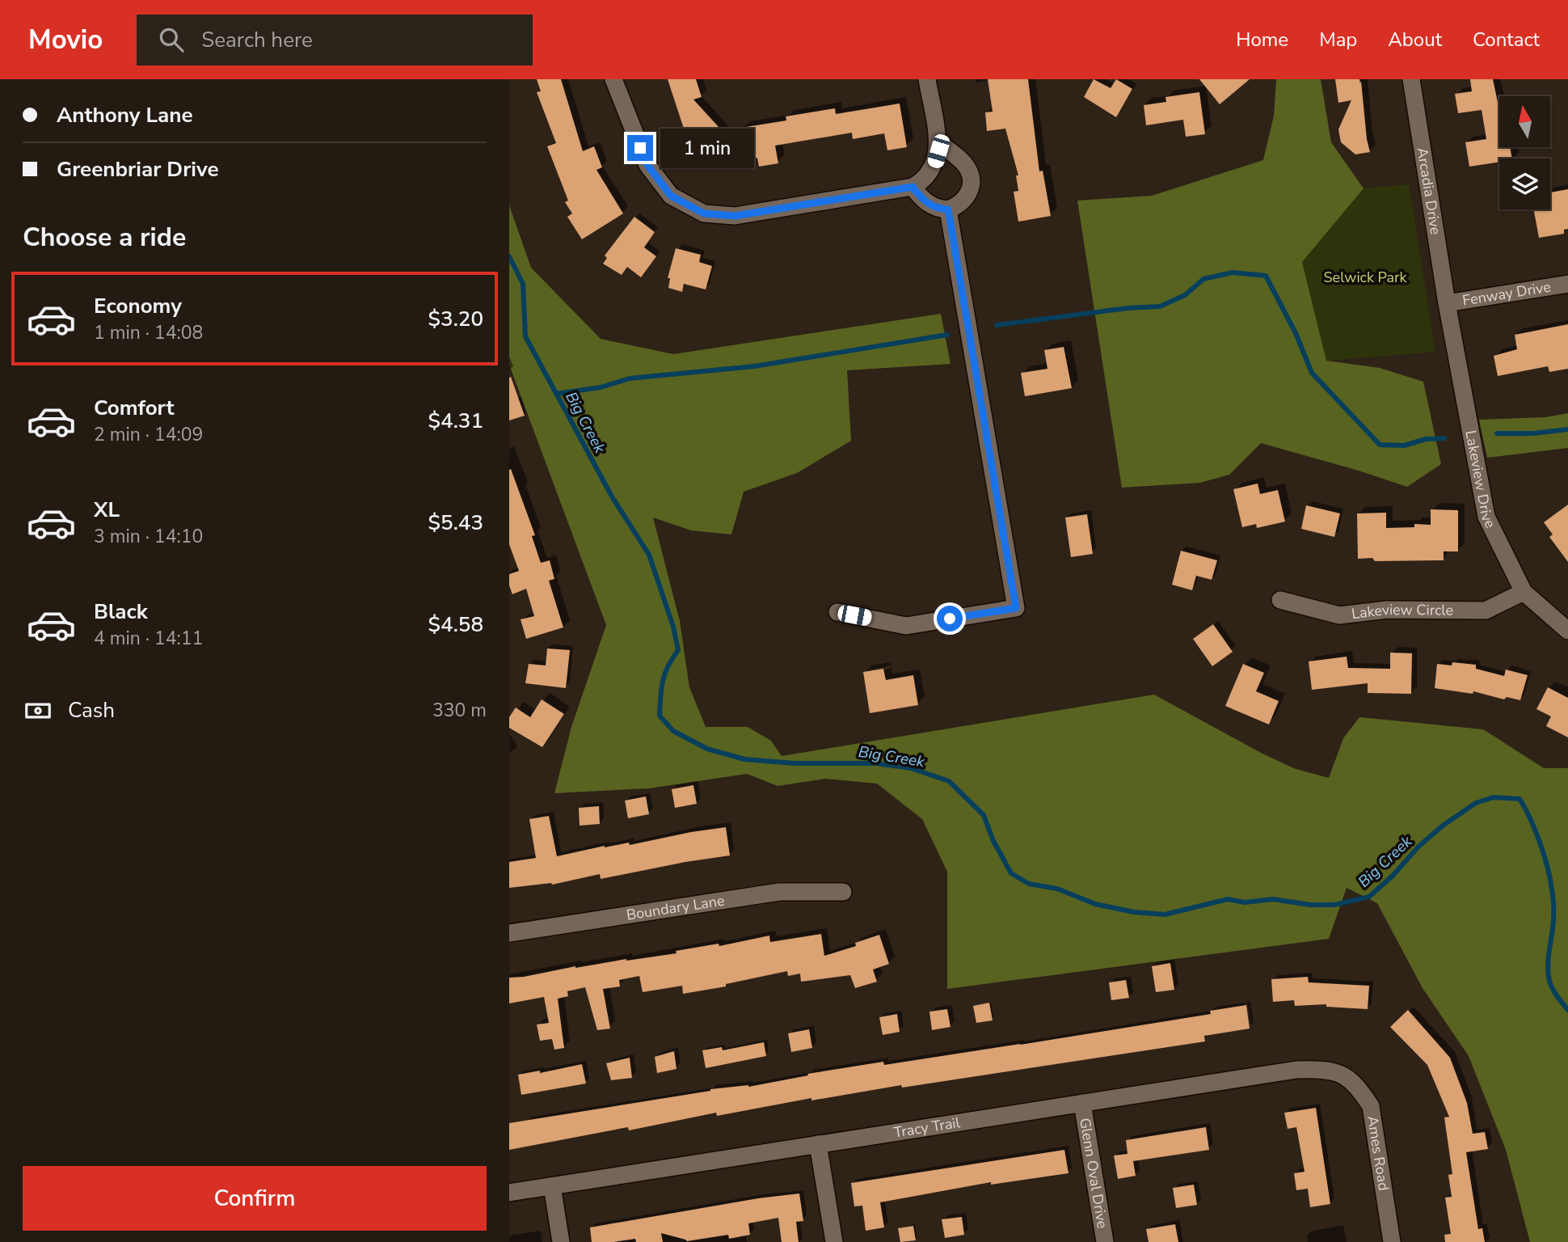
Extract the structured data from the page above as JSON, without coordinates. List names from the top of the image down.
{
  "streets": {
    "street": [
      "Arcadia Drive",
      "Fenway Drive",
      "Lakeview Drive",
      "Lakeview Circle",
      "Boundary Lane",
      "Tracy Trail",
      "Ames Road",
      "Glenn Oval Drive"
    ]
  },
  "crossings": [
    ["Arcadia Drive", "Fenway Drive"],
    ["Arcadia Drive", "Lakeview Drive"],
    ["Fenway Drive", "Lakeview Drive"],
    ["Lakeview Drive", "Lakeview Circle"],
    ["Tracy Trail", "Ames Road"],
    ["Tracy Trail", "Glenn Oval Drive"]
  ],
  "water": ["Big Creek"],
  "parks": ["Selwick Park"],
  "north": "top",
  "page": {
    "header": "Movio",
    "search": "Search here",
    "nav": [
      "Home",
      "Map",
      "About",
      "Contact"
    ],
    "banner": ["Anthony Lane", "Greenbriar Drive"],
    "bubble": "1 min",
    "heading": "Choose a ride",
    "list": [
      {
        "name": "Economy",
        "note": "1 min · 14:08",
        "value": "$3.20"
      },
      {
        "name": "Comfort",
        "note": "2 min · 14:09",
        "value": "$4.31"
      },
      {
        "name": "XL",
        "note": "3 min · 14:10",
        "value": "$5.43"
      },
      {
        "name": "Black",
        "note": "4 min · 14:11",
        "value": "$4.58"
      }
    ],
    "pay": ["Cash", "330 m"],
    "buttons": "Confirm"
  }
}
